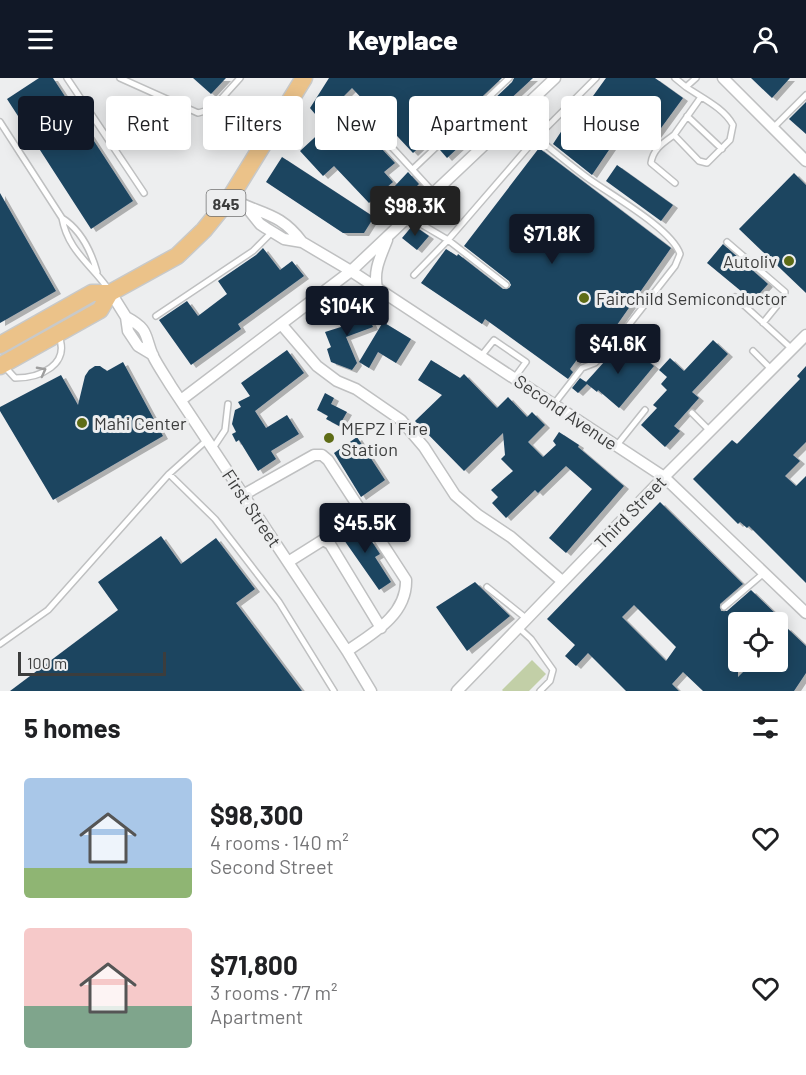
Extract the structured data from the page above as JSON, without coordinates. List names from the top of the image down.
{
  "streets": {
    "main road": ["845"],
    "street": ["Second Avenue", "First Street", "Third Street"]
  },
  "crossings": [
    ["845", "Second Avenue"],
    ["845", "First Street"],
    ["Second Avenue", "Third Street"]
  ],
  "places": [
    "Autoliv",
    "Fairchild Semiconductor",
    "Mahi Center",
    "MEPZ I Fire Station"
  ],
  "scale_bar": "100 m",
  "page": {
    "header": "Keyplace",
    "chip": [
      "Buy",
      "Rent",
      "Filters",
      "New",
      "Apartment",
      "House"
    ],
    "price": [
      "$98.3K",
      "$71.8K",
      "$104K",
      "$41.6K",
      "$45.5K"
    ],
    "scale": "100 m",
    "heading": "5 homes",
    "list": [
      {
        "name": "$98,300",
        "note": "4 rooms · 140 m² · Second Street"
      },
      {
        "name": "$71,800",
        "note": "3 rooms · 77 m² · Apartment"
      }
    ]
  }
}
